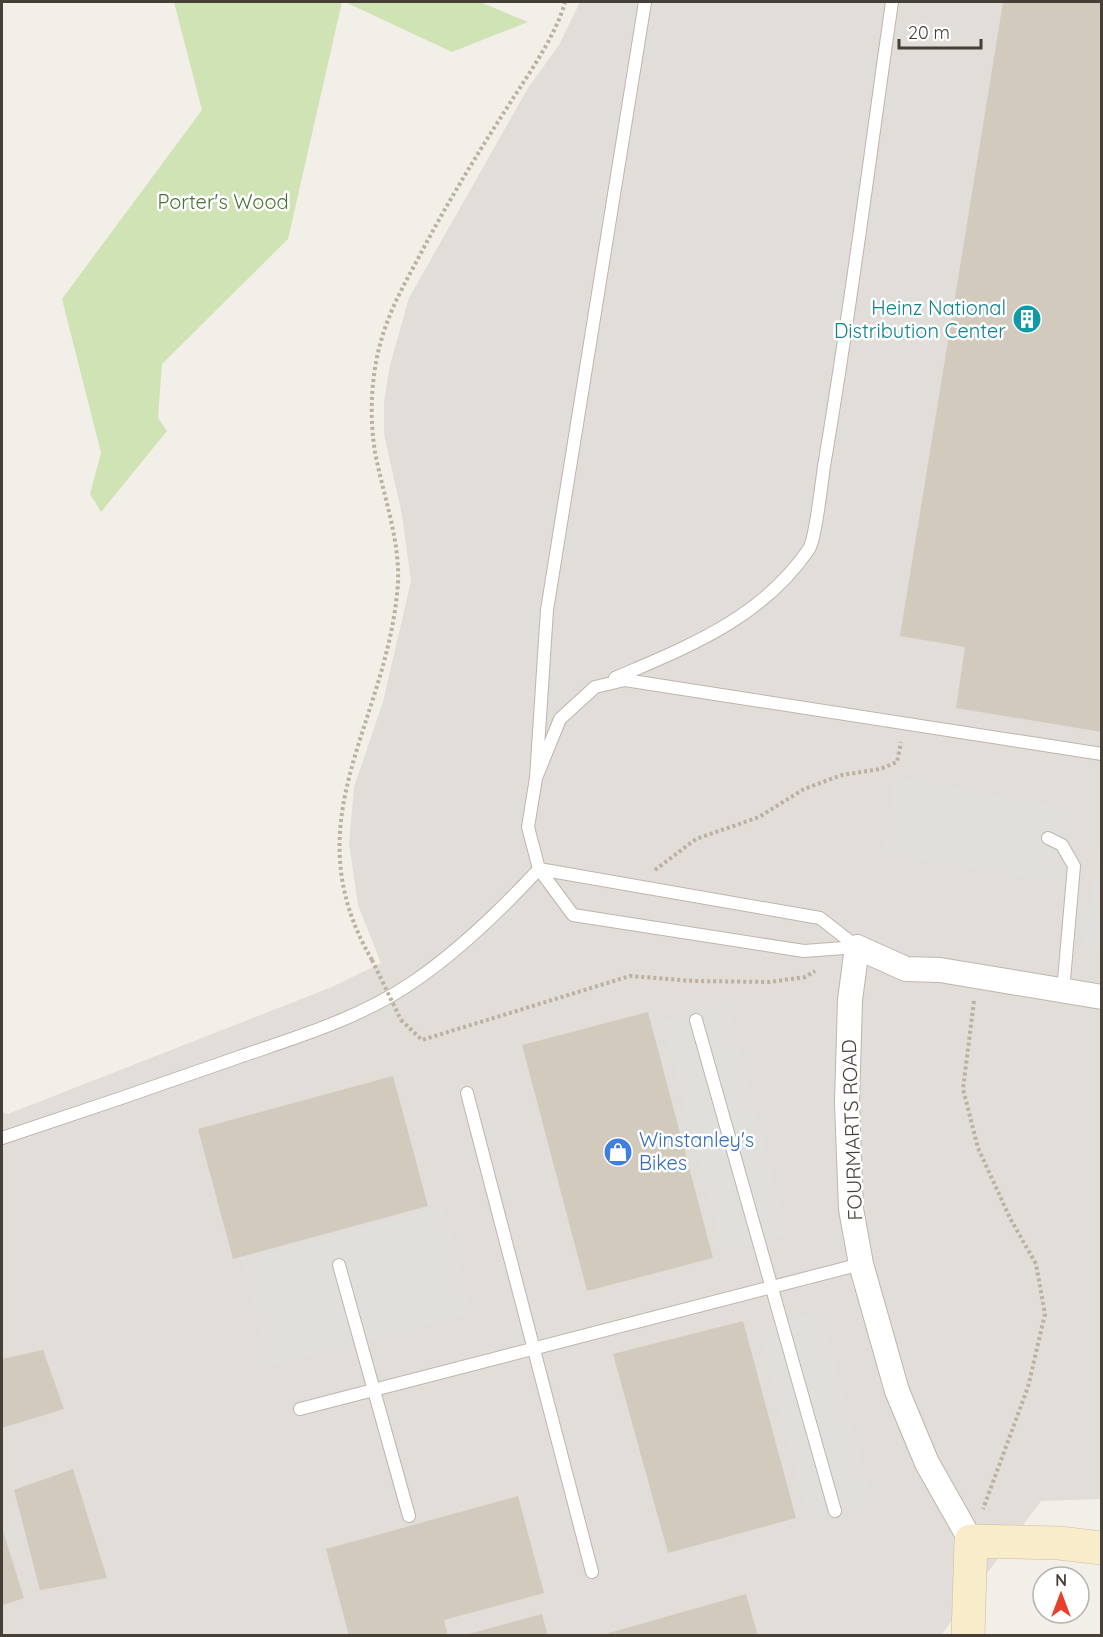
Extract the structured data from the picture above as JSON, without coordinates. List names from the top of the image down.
{
  "streets": {
    "street": ["FOURMARTS ROAD"]
  },
  "parks": ["Porter's Wood"],
  "places": {
    "building": ["Heinz National Distribution Center"],
    "shop": ["Winstanley's Bikes"]
  },
  "scale_bar": "20 m",
  "north": "top"
}
